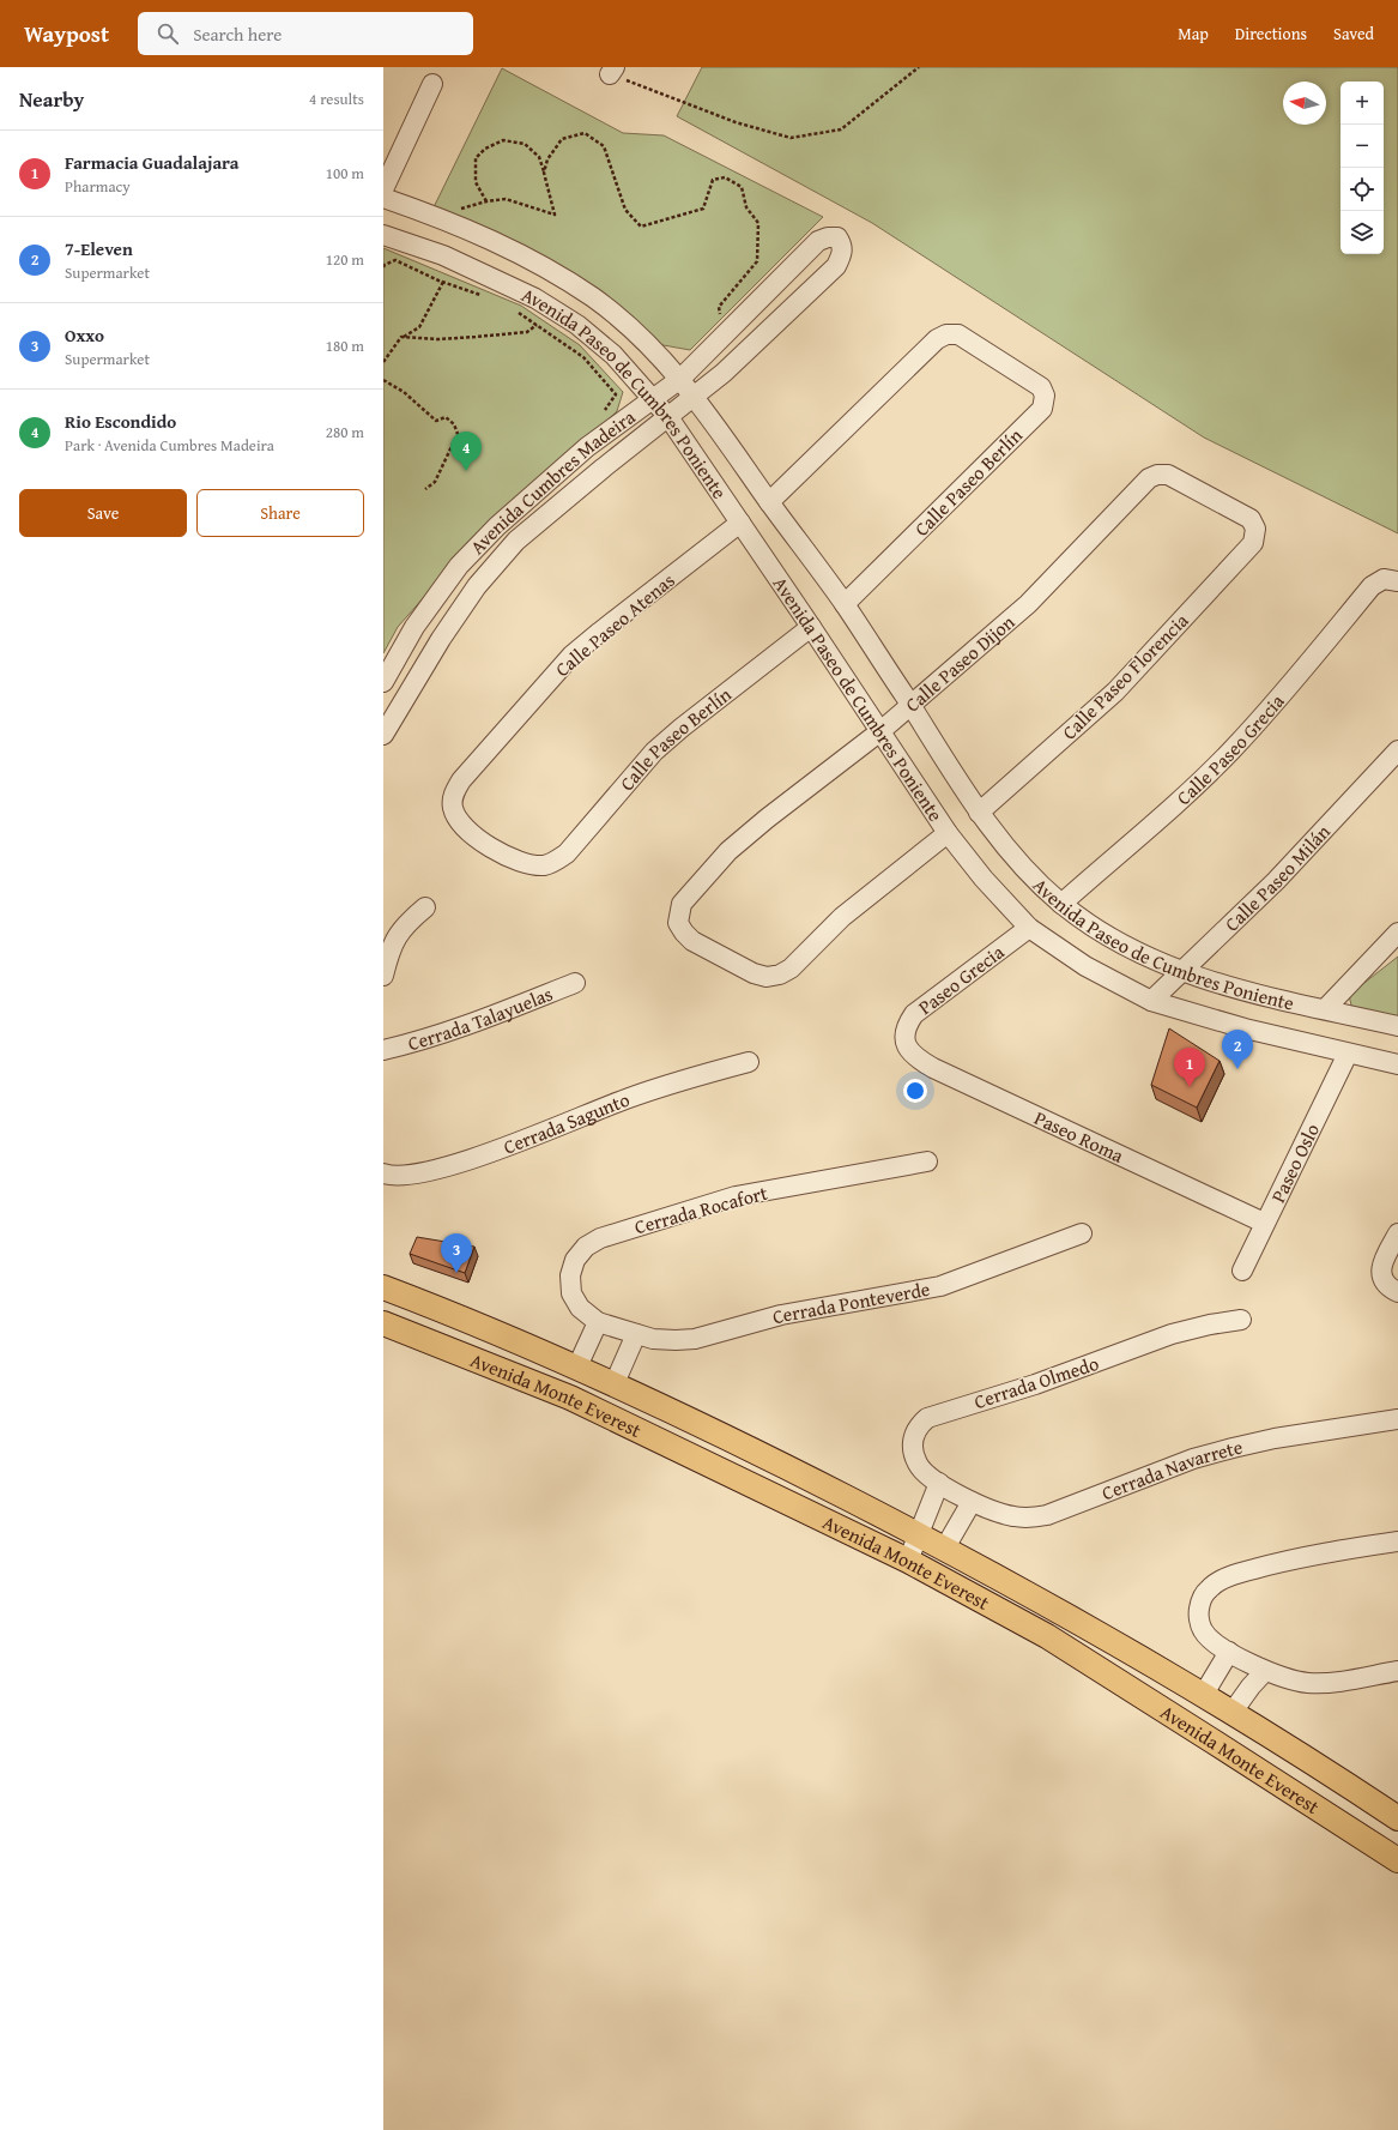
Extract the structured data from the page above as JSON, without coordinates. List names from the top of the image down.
{
  "streets": {
    "main road": ["Avenida Monte Everest"],
    "street": [
      "Avenida Paseo de Cumbres Poniente",
      "Calle Paseo Berlín",
      "Avenida Cumbres Madeira",
      "Calle Paseo Atenas",
      "Calle Paseo Dijon",
      "Calle Paseo Florencia",
      "Calle Paseo Grecia",
      "Calle Paseo Milán",
      "Paseo Grecia",
      "Cerrada Talayuelas",
      "Cerrada Sagunto",
      "Paseo Roma",
      "Paseo Oslo",
      "Cerrada Rocafort",
      "Cerrada Ponteverde",
      "Cerrada Olmedo",
      "Cerrada Navarrete"
    ]
  },
  "crossings": [
    ["Avenida Paseo de Cumbres Poniente", "Calle Paseo Berlín"],
    ["Avenida Paseo de Cumbres Poniente", "Avenida Cumbres Madeira"],
    ["Avenida Paseo de Cumbres Poniente", "Calle Paseo Atenas"],
    ["Avenida Paseo de Cumbres Poniente", "Calle Paseo Dijon"],
    ["Avenida Paseo de Cumbres Poniente", "Calle Paseo Florencia"],
    ["Avenida Paseo de Cumbres Poniente", "Calle Paseo Grecia"],
    ["Avenida Paseo de Cumbres Poniente", "Calle Paseo Milán"],
    ["Avenida Paseo de Cumbres Poniente", "Paseo Grecia"],
    ["Avenida Paseo de Cumbres Poniente", "Paseo Oslo"],
    ["Calle Paseo Berlín", "Calle Paseo Atenas"],
    ["Calle Paseo Dijon", "Calle Paseo Florencia"],
    ["Paseo Grecia", "Paseo Roma"],
    ["Paseo Roma", "Paseo Oslo"],
    ["Cerrada Rocafort", "Cerrada Ponteverde"],
    ["Cerrada Olmedo", "Cerrada Navarrete"]
  ],
  "north": "left",
  "page": {
    "header": "Waypost",
    "search": "Search here",
    "nav": ["Map", "Directions", "Saved"],
    "heading": ["Nearby", "4 results"],
    "map_buttons": ["+", "−"],
    "list": [
      {
        "mark": "1",
        "name": "Farmacia Guadalajara",
        "note": "Pharmacy",
        "value": "100 m"
      },
      {
        "mark": "2",
        "name": "7-Eleven",
        "note": "Supermarket",
        "value": "120 m"
      },
      {
        "mark": "3",
        "name": "Oxxo",
        "note": "Supermarket",
        "value": "180 m"
      },
      {
        "mark": "4",
        "name": "Rio Escondido",
        "note": "Park · Avenida Cumbres Madeira",
        "value": "280 m"
      }
    ],
    "pins": [
      "4",
      "2",
      "1",
      "3"
    ],
    "buttons": ["Save", "Share"]
  }
}
